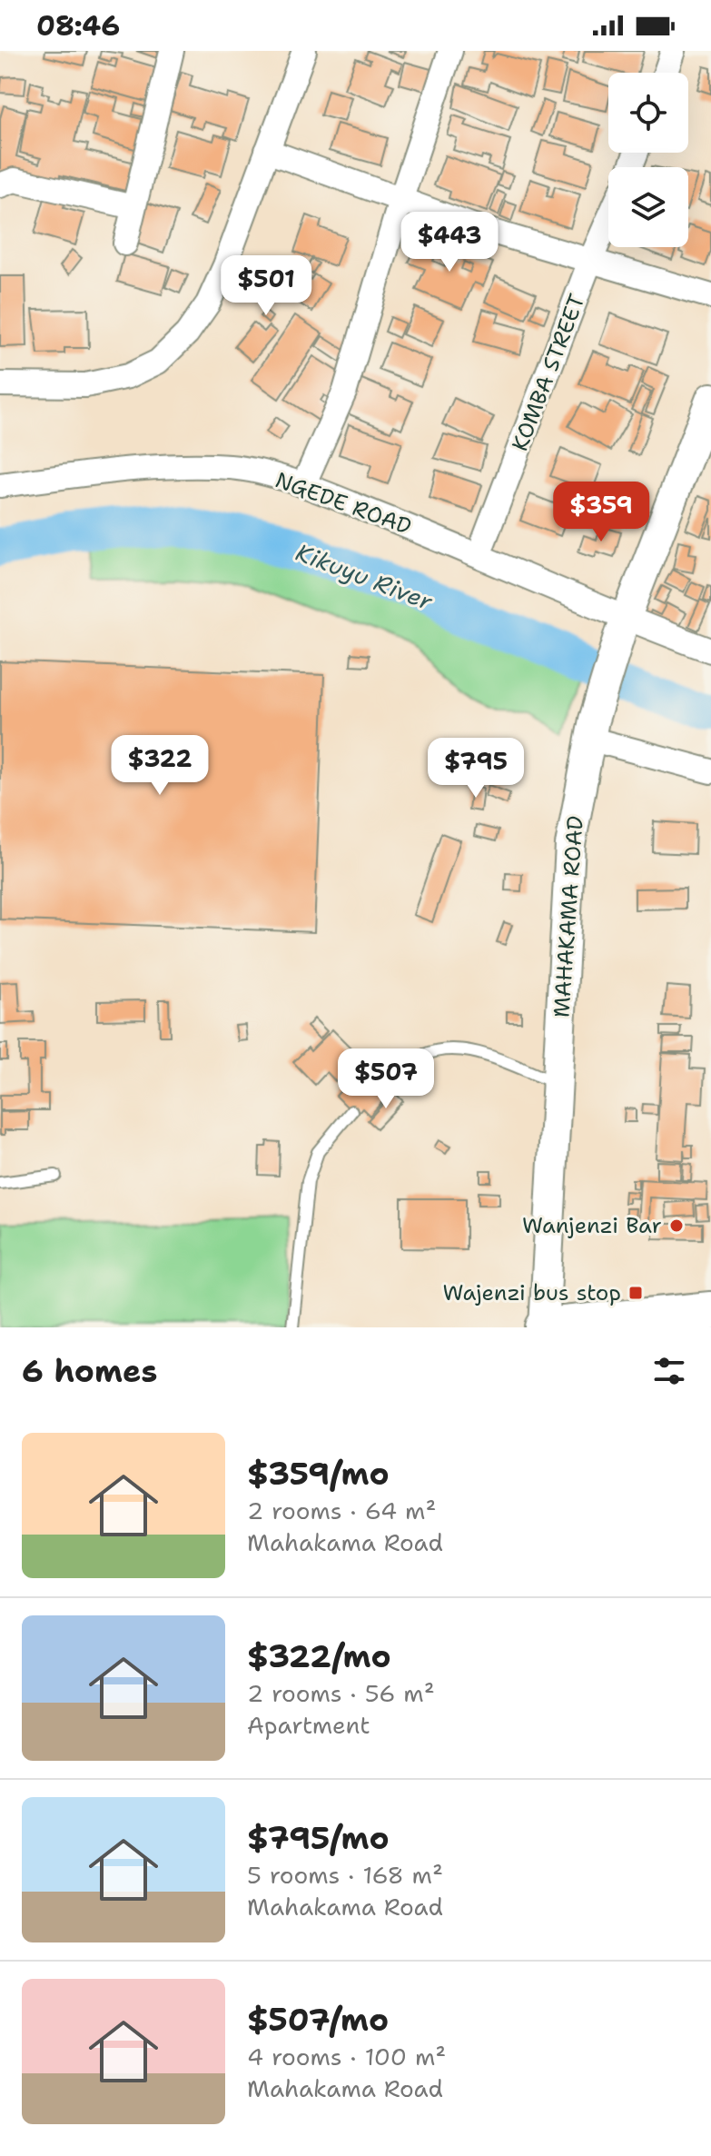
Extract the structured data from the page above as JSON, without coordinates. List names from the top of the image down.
{
  "streets": {
    "street": ["KOMBA STREET", "NGEDE ROAD", "MAHAKAMA ROAD"]
  },
  "crossings": [
    ["KOMBA STREET", "NGEDE ROAD"],
    ["NGEDE ROAD", "MAHAKAMA ROAD"]
  ],
  "water": ["Kikuyu River"],
  "places": {
    "other": ["Wanjenzi Bar"],
    "transit": ["Wajenzi bus stop"]
  },
  "page": {
    "status": "08:46",
    "price": [
      "$443",
      "$501",
      "$359",
      "$322",
      "$795",
      "$507"
    ],
    "heading": "6 homes",
    "list": [
      {
        "name": "$359/mo",
        "note": "2 rooms · 64 m² · Mahakama Road"
      },
      {
        "name": "$322/mo",
        "note": "2 rooms · 56 m² · Apartment"
      },
      {
        "name": "$795/mo",
        "note": "5 rooms · 168 m² · Mahakama Road"
      },
      {
        "name": "$507/mo",
        "note": "4 rooms · 100 m² · Mahakama Road"
      }
    ]
  }
}
